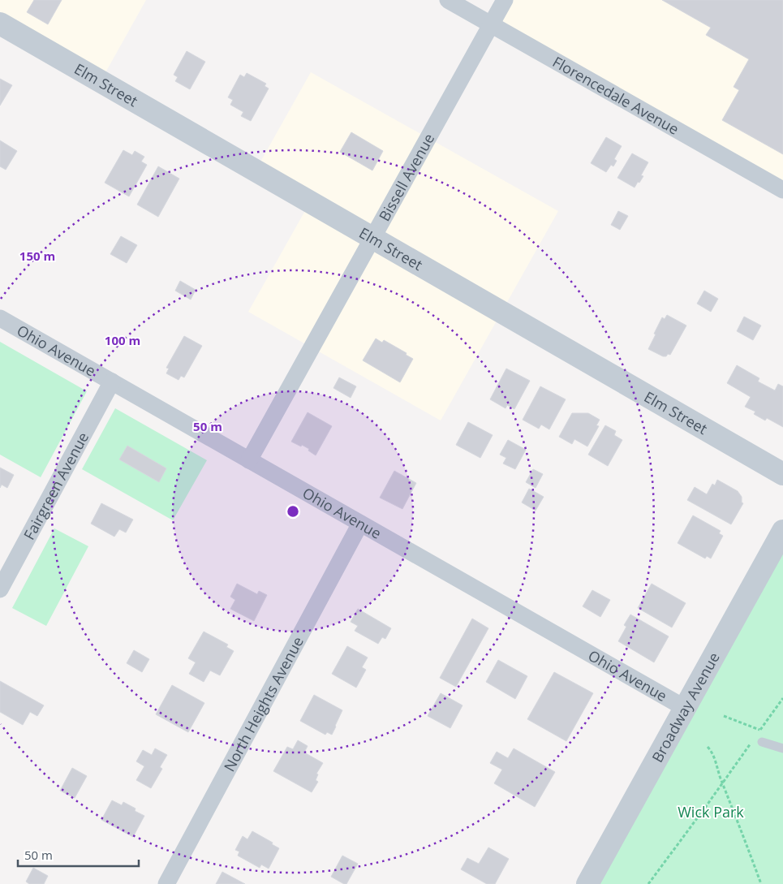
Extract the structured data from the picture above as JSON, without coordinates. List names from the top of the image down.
{
  "streets": {
    "street": [
      "Elm Street",
      "Florencedale Avenue",
      "Bissell Avenue",
      "Ohio Avenue",
      "Fairgreen Avenue",
      "North Heights Avenue",
      "Broadway Avenue"
    ]
  },
  "crossings": [
    ["Elm Street", "Bissell Avenue"],
    ["Florencedale Avenue", "Bissell Avenue"],
    ["Bissell Avenue", "Ohio Avenue"],
    ["Ohio Avenue", "Fairgreen Avenue"],
    ["Ohio Avenue", "North Heights Avenue"],
    ["Ohio Avenue", "Broadway Avenue"]
  ],
  "parks": ["Wick Park"],
  "scale_bar": "50 m",
  "rings": ["150 m", "100 m", "50 m"]
}
